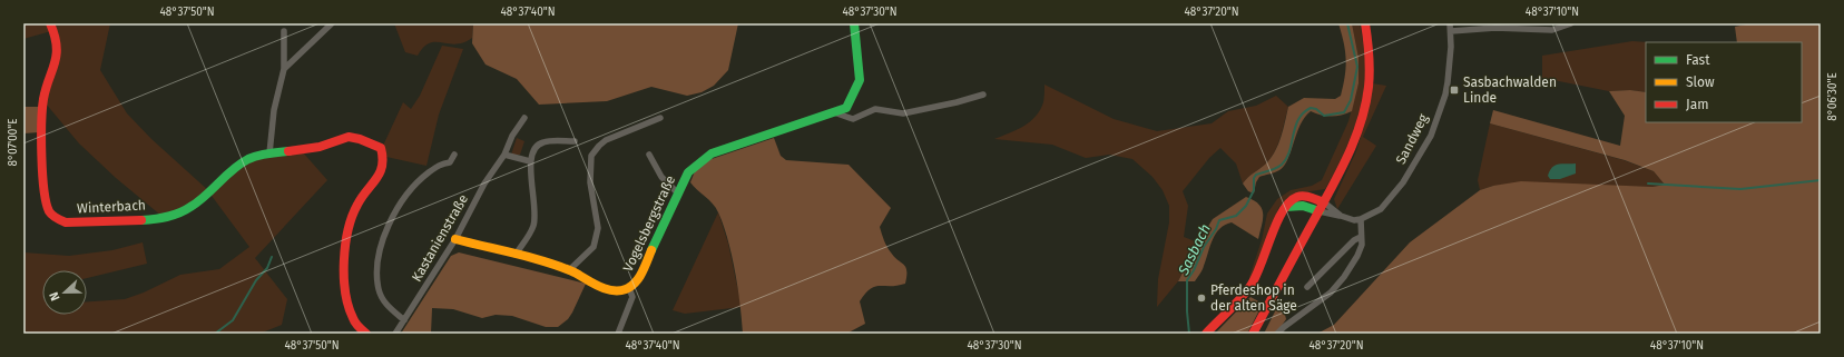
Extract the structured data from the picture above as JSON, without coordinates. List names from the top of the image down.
{
  "streets": {
    "street": [
      "Sandweg",
      "Winterbach",
      "Vogelsbergstraße",
      "Kastanienstraße"
    ]
  },
  "crossings": [
    ["Vogelsbergstraße", "Kastanienstraße"]
  ],
  "water": ["Sasbach"],
  "places": {
    "transit": ["Sasbachwalden Linde"],
    "other": ["Pferdeshop in der alten Säge"]
  },
  "legend": ["Fast", "Slow", "Jam"],
  "north": "left",
  "coordinates": [
    "48°37'50\"N",
    "48°37'40\"N",
    "48°37'30\"N",
    "48°37'20\"N",
    "48°37'10\"N",
    "8°06'30\"E",
    "8°07'00\"E"
  ]
}
